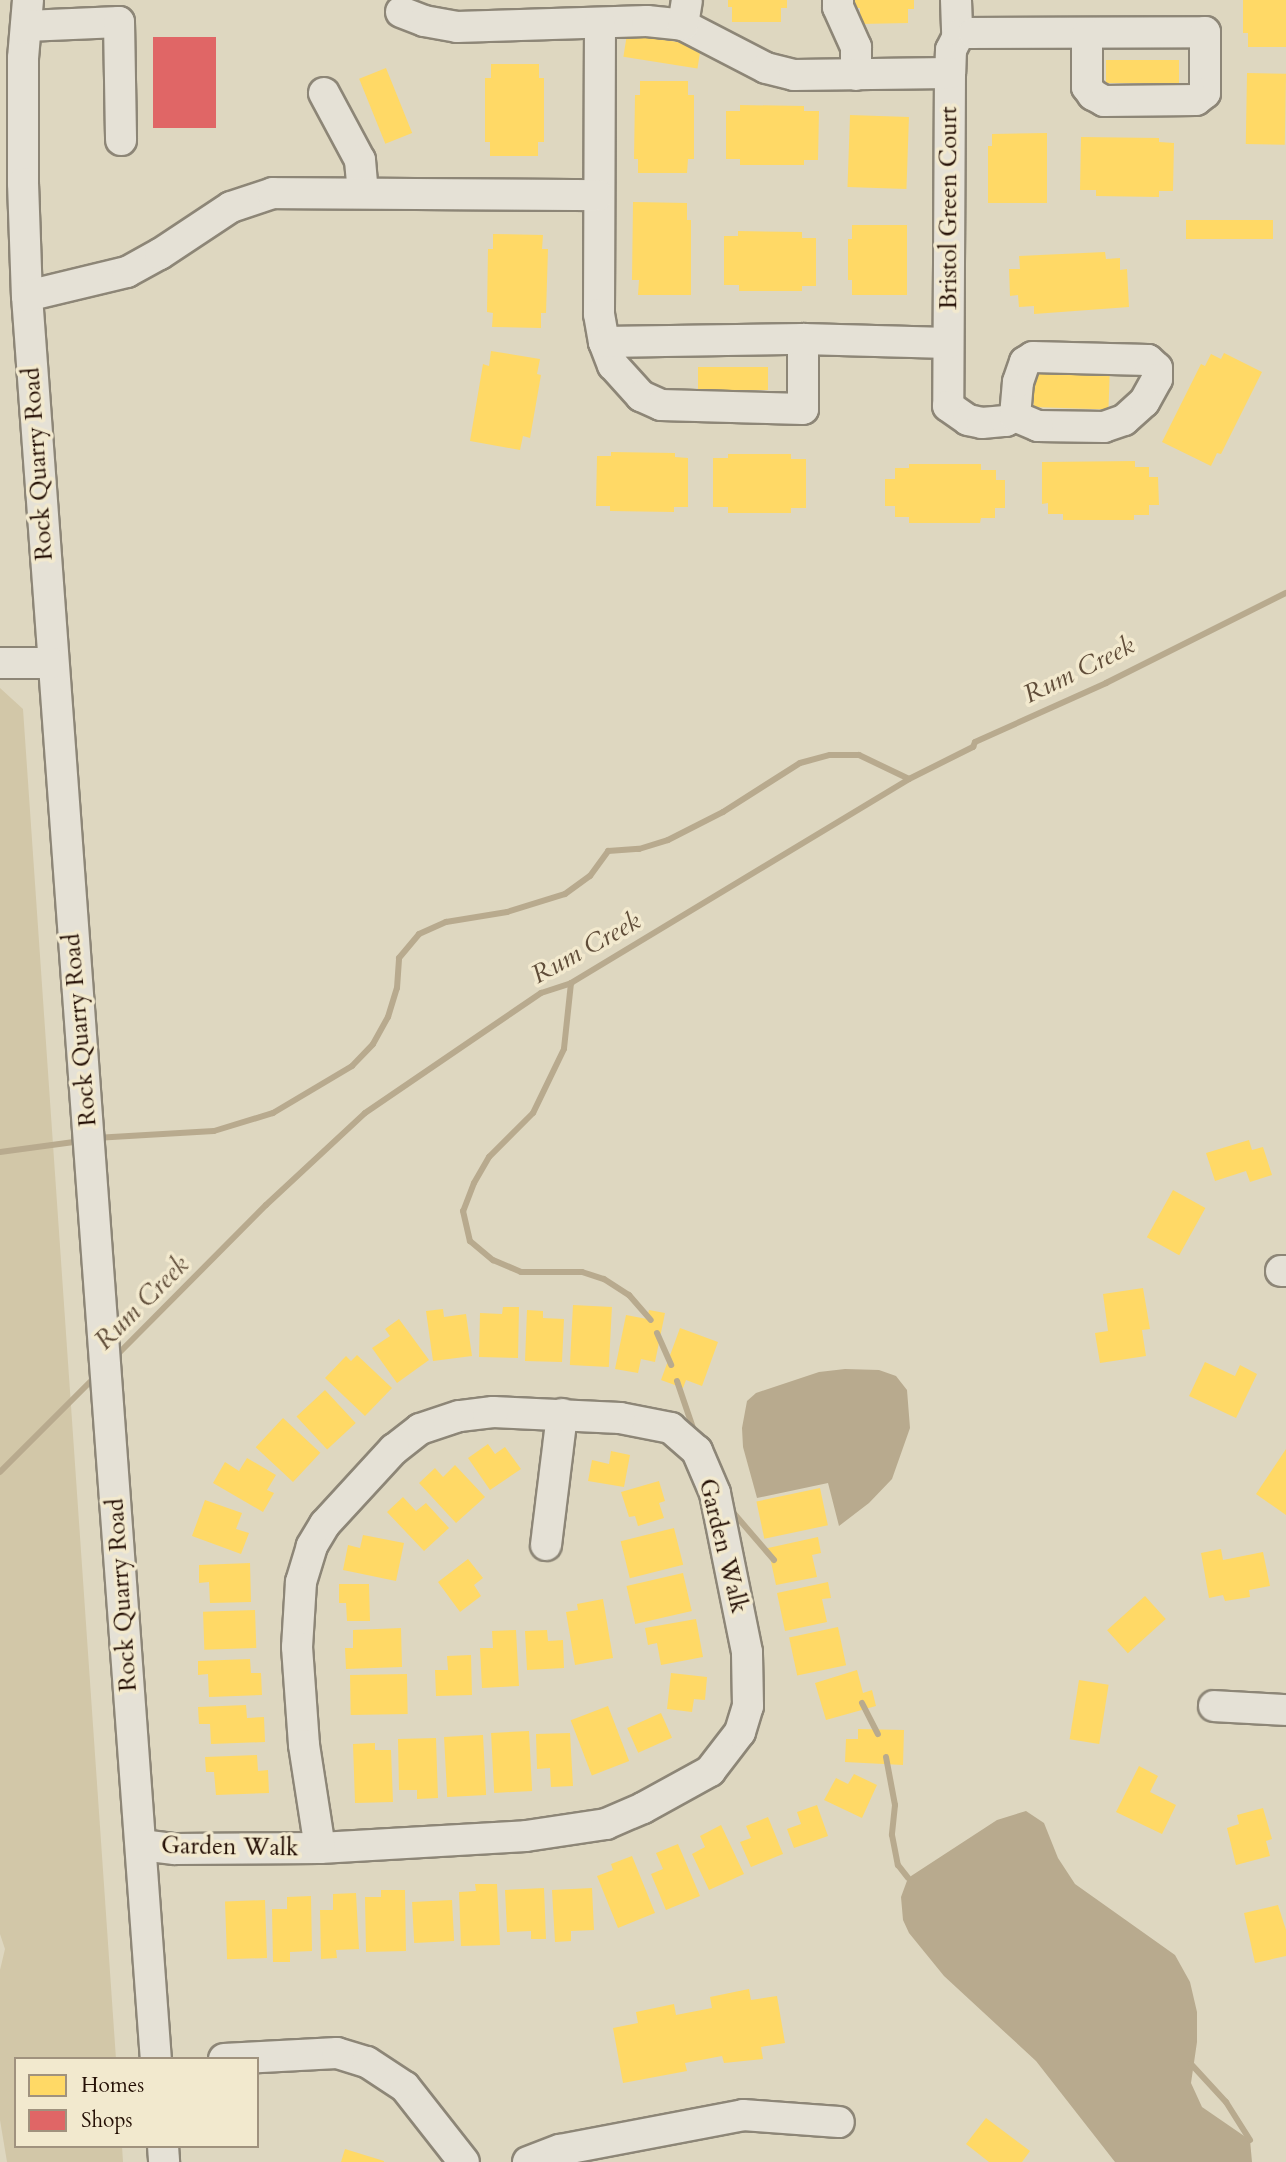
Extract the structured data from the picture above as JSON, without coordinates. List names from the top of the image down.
{
  "streets": {
    "street": ["Bristol Green Court", "Rock Quarry Road", "Garden Walk"]
  },
  "crossings": [
    ["Rock Quarry Road", "Garden Walk"]
  ],
  "water": ["Rum Creek"],
  "legend": ["Homes", "Shops"]
}
